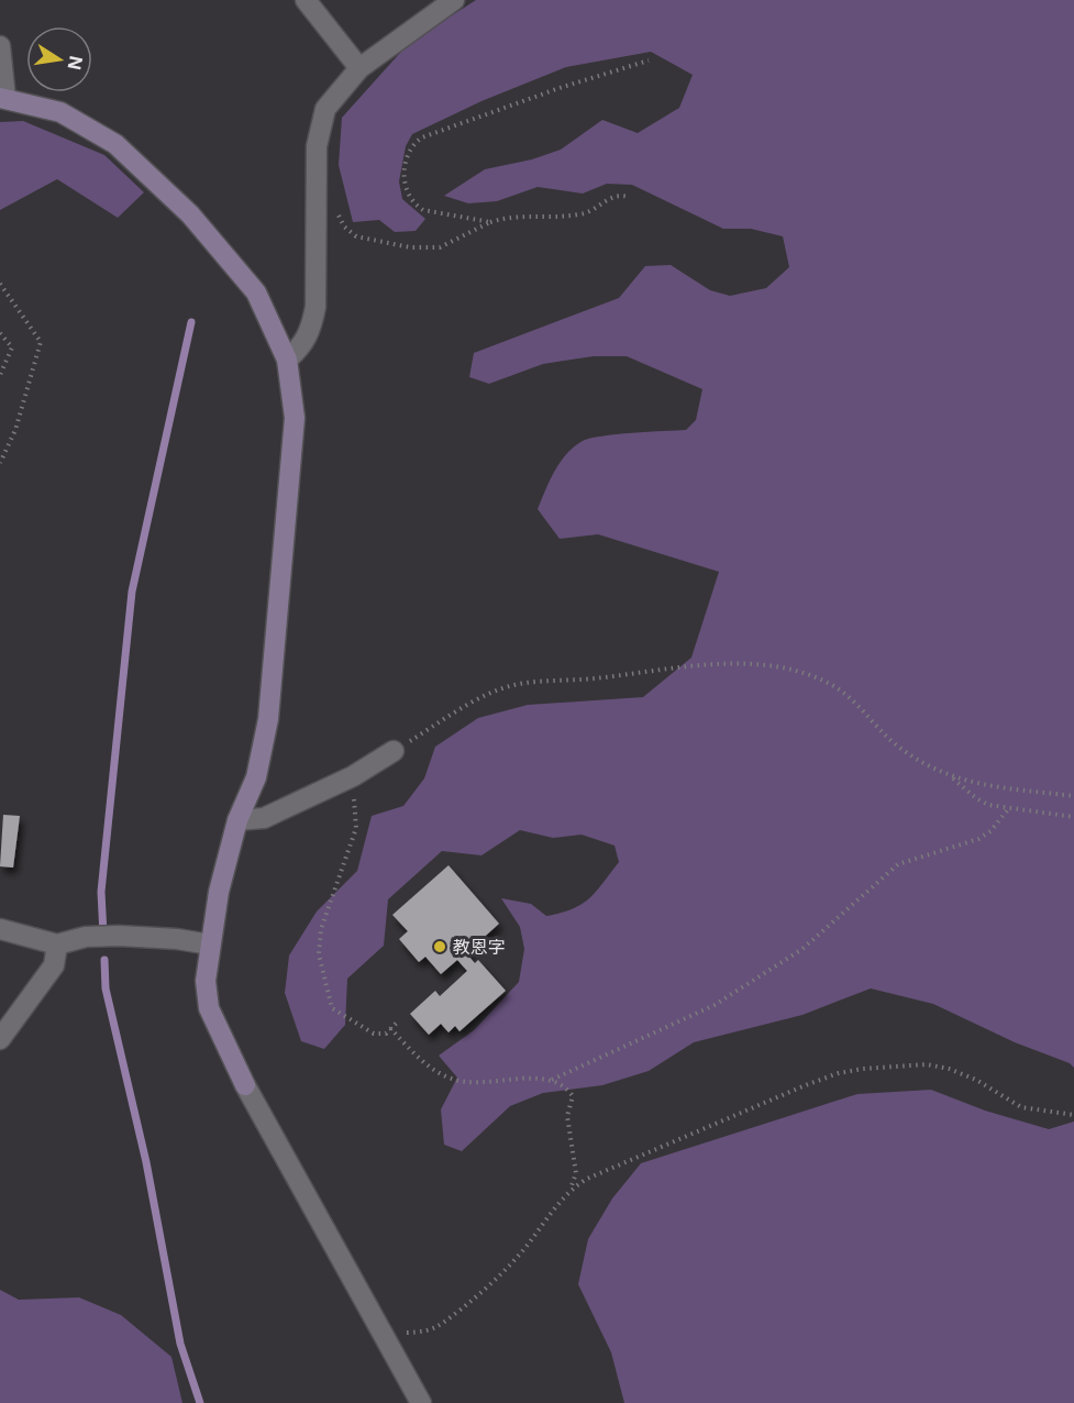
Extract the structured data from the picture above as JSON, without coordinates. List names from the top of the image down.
{
  "places": ["教恩字"],
  "north": "right"
}
